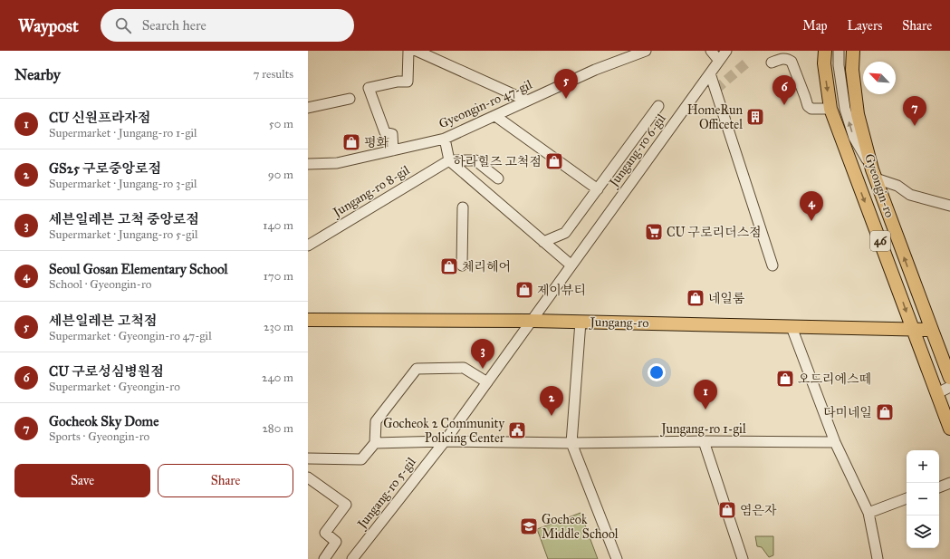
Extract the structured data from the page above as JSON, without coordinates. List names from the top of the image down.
{
  "streets": {
    "main road": ["Gyeongin-ro", "46", "Jungang-ro"],
    "street": [
      "Gyeongin-ro 47-gil",
      "Jungang-ro 6-gil",
      "Jungang-ro 8-gil",
      "Jungang-ro 1-gil",
      "Jungang-ro 5-gil"
    ]
  },
  "crossings": [
    ["Jungang-ro 6-gil", "Jungang-ro"],
    ["Jungang-ro 6-gil", "Jungang-ro 5-gil"],
    ["Gyeongin-ro", "Jungang-ro"],
    ["Jungang-ro", "Jungang-ro 5-gil"],
    ["Jungang-ro 1-gil", "Jungang-ro 5-gil"]
  ],
  "places": {
    "building": ["HomeRun Officetel"],
    "shop": [
      "평화",
      "하라힐즈 고척점",
      "체리헤어",
      "제이뷰티",
      "네일룸",
      "오드리에스떼",
      "다미네일",
      "염은자"
    ],
    "supermarket": ["CU 구로리더스점"],
    "public building": ["Gocheok 2 Community Policing Center"],
    "school or university": ["Gocheok Middle School"]
  },
  "north": "top left",
  "page": {
    "header": "Waypost",
    "search": "Search here",
    "nav": ["Map", "Layers", "Share"],
    "heading": ["Nearby", "7 results"],
    "pins": [
      "5",
      "6",
      "7",
      "4",
      "3",
      "1",
      "2"
    ],
    "list": [
      {
        "mark": "1",
        "name": "CU 신원프라자점",
        "note": "Supermarket · Jungang-ro 1-gil",
        "value": "50 m"
      },
      {
        "mark": "2",
        "name": "GS25 구로중앙로점",
        "note": "Supermarket · Jungang-ro 3-gil",
        "value": "90 m"
      },
      {
        "mark": "3",
        "name": "세븐일레븐 고척 중앙로점",
        "note": "Supermarket · Jungang-ro 5-gil",
        "value": "140 m"
      },
      {
        "mark": "4",
        "name": "Seoul Gosan Elementary School",
        "note": "School · Gyeongin-ro",
        "value": "170 m"
      },
      {
        "mark": "5",
        "name": "세븐일레븐 고척점",
        "note": "Supermarket · Gyeongin-ro 47-gil",
        "value": "230 m"
      },
      {
        "mark": "6",
        "name": "CU 구로성심병원점",
        "note": "Supermarket · Gyeongin-ro",
        "value": "240 m"
      },
      {
        "mark": "7",
        "name": "Gocheok Sky Dome",
        "note": "Sports · Gyeongin-ro",
        "value": "280 m"
      }
    ],
    "map_buttons": ["+", "−"],
    "buttons": ["Save", "Share"]
  }
}
